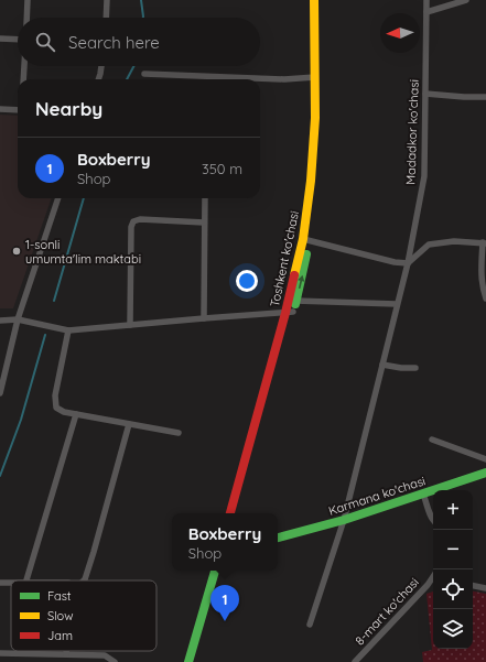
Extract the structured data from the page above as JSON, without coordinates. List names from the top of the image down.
{
  "streets": {
    "main road": ["Toshkent ko'chasi", "Karmana ko'chasi"],
    "street": ["Madadkor ko'chasi", "8-mart ko'chasi"]
  },
  "crossings": [
    ["Madadkor ko'chasi", "Karmana ko'chasi"]
  ],
  "places": ["1-sonli umumta'lim maktabi"],
  "legend": ["Fast", "Slow", "Jam"],
  "north": "left",
  "page": {
    "search": "Search here",
    "heading": "Nearby",
    "list": [
      {
        "mark": "1",
        "name": "Boxberry",
        "note": "Shop",
        "value": "350 m"
      }
    ],
    "map_buttons": ["+", "−"],
    "popup": ["Boxberry", "Shop"],
    "pins": "1"
  }
}
